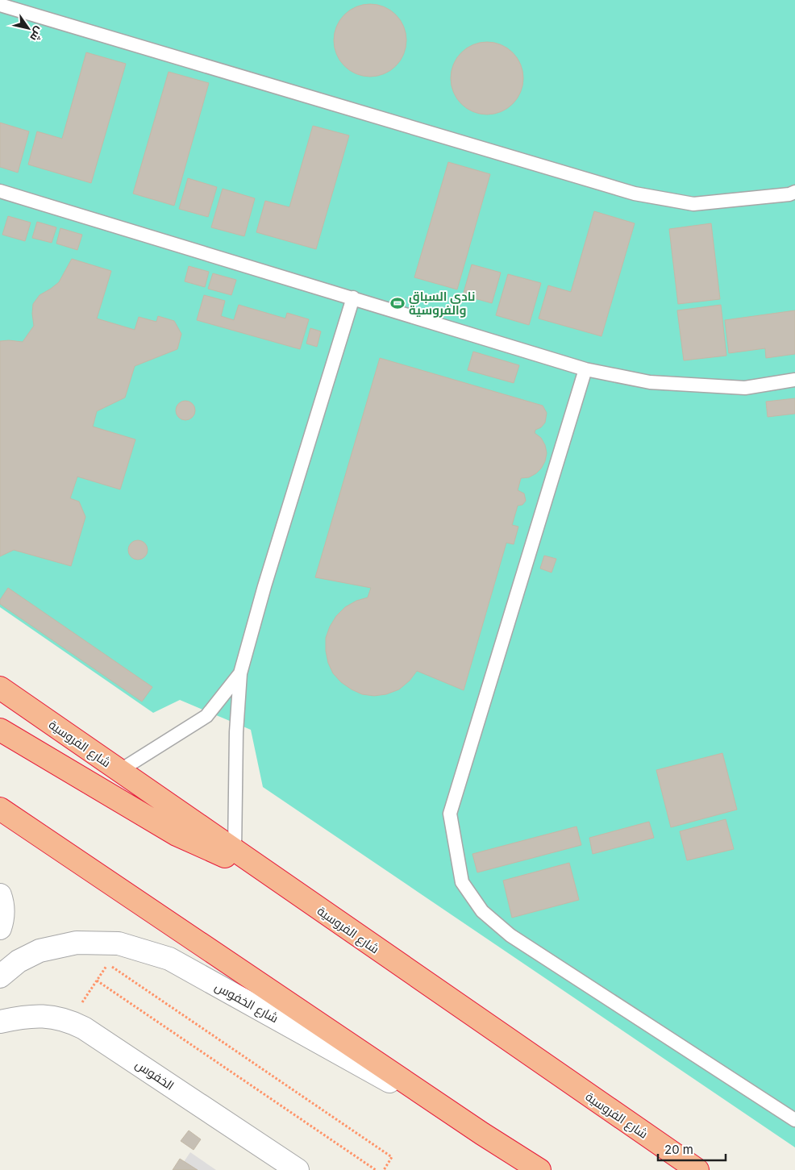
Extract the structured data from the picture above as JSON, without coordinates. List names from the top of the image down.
{
  "streets": {
    "highway": ["شارع الفروسية"],
    "street": ["شارع الخفوس", "الخفوس"]
  },
  "places": {
    "sports": ["نادي السباق والفروسية"]
  },
  "scale_bar": "20 m",
  "north": "bottom right"
}
